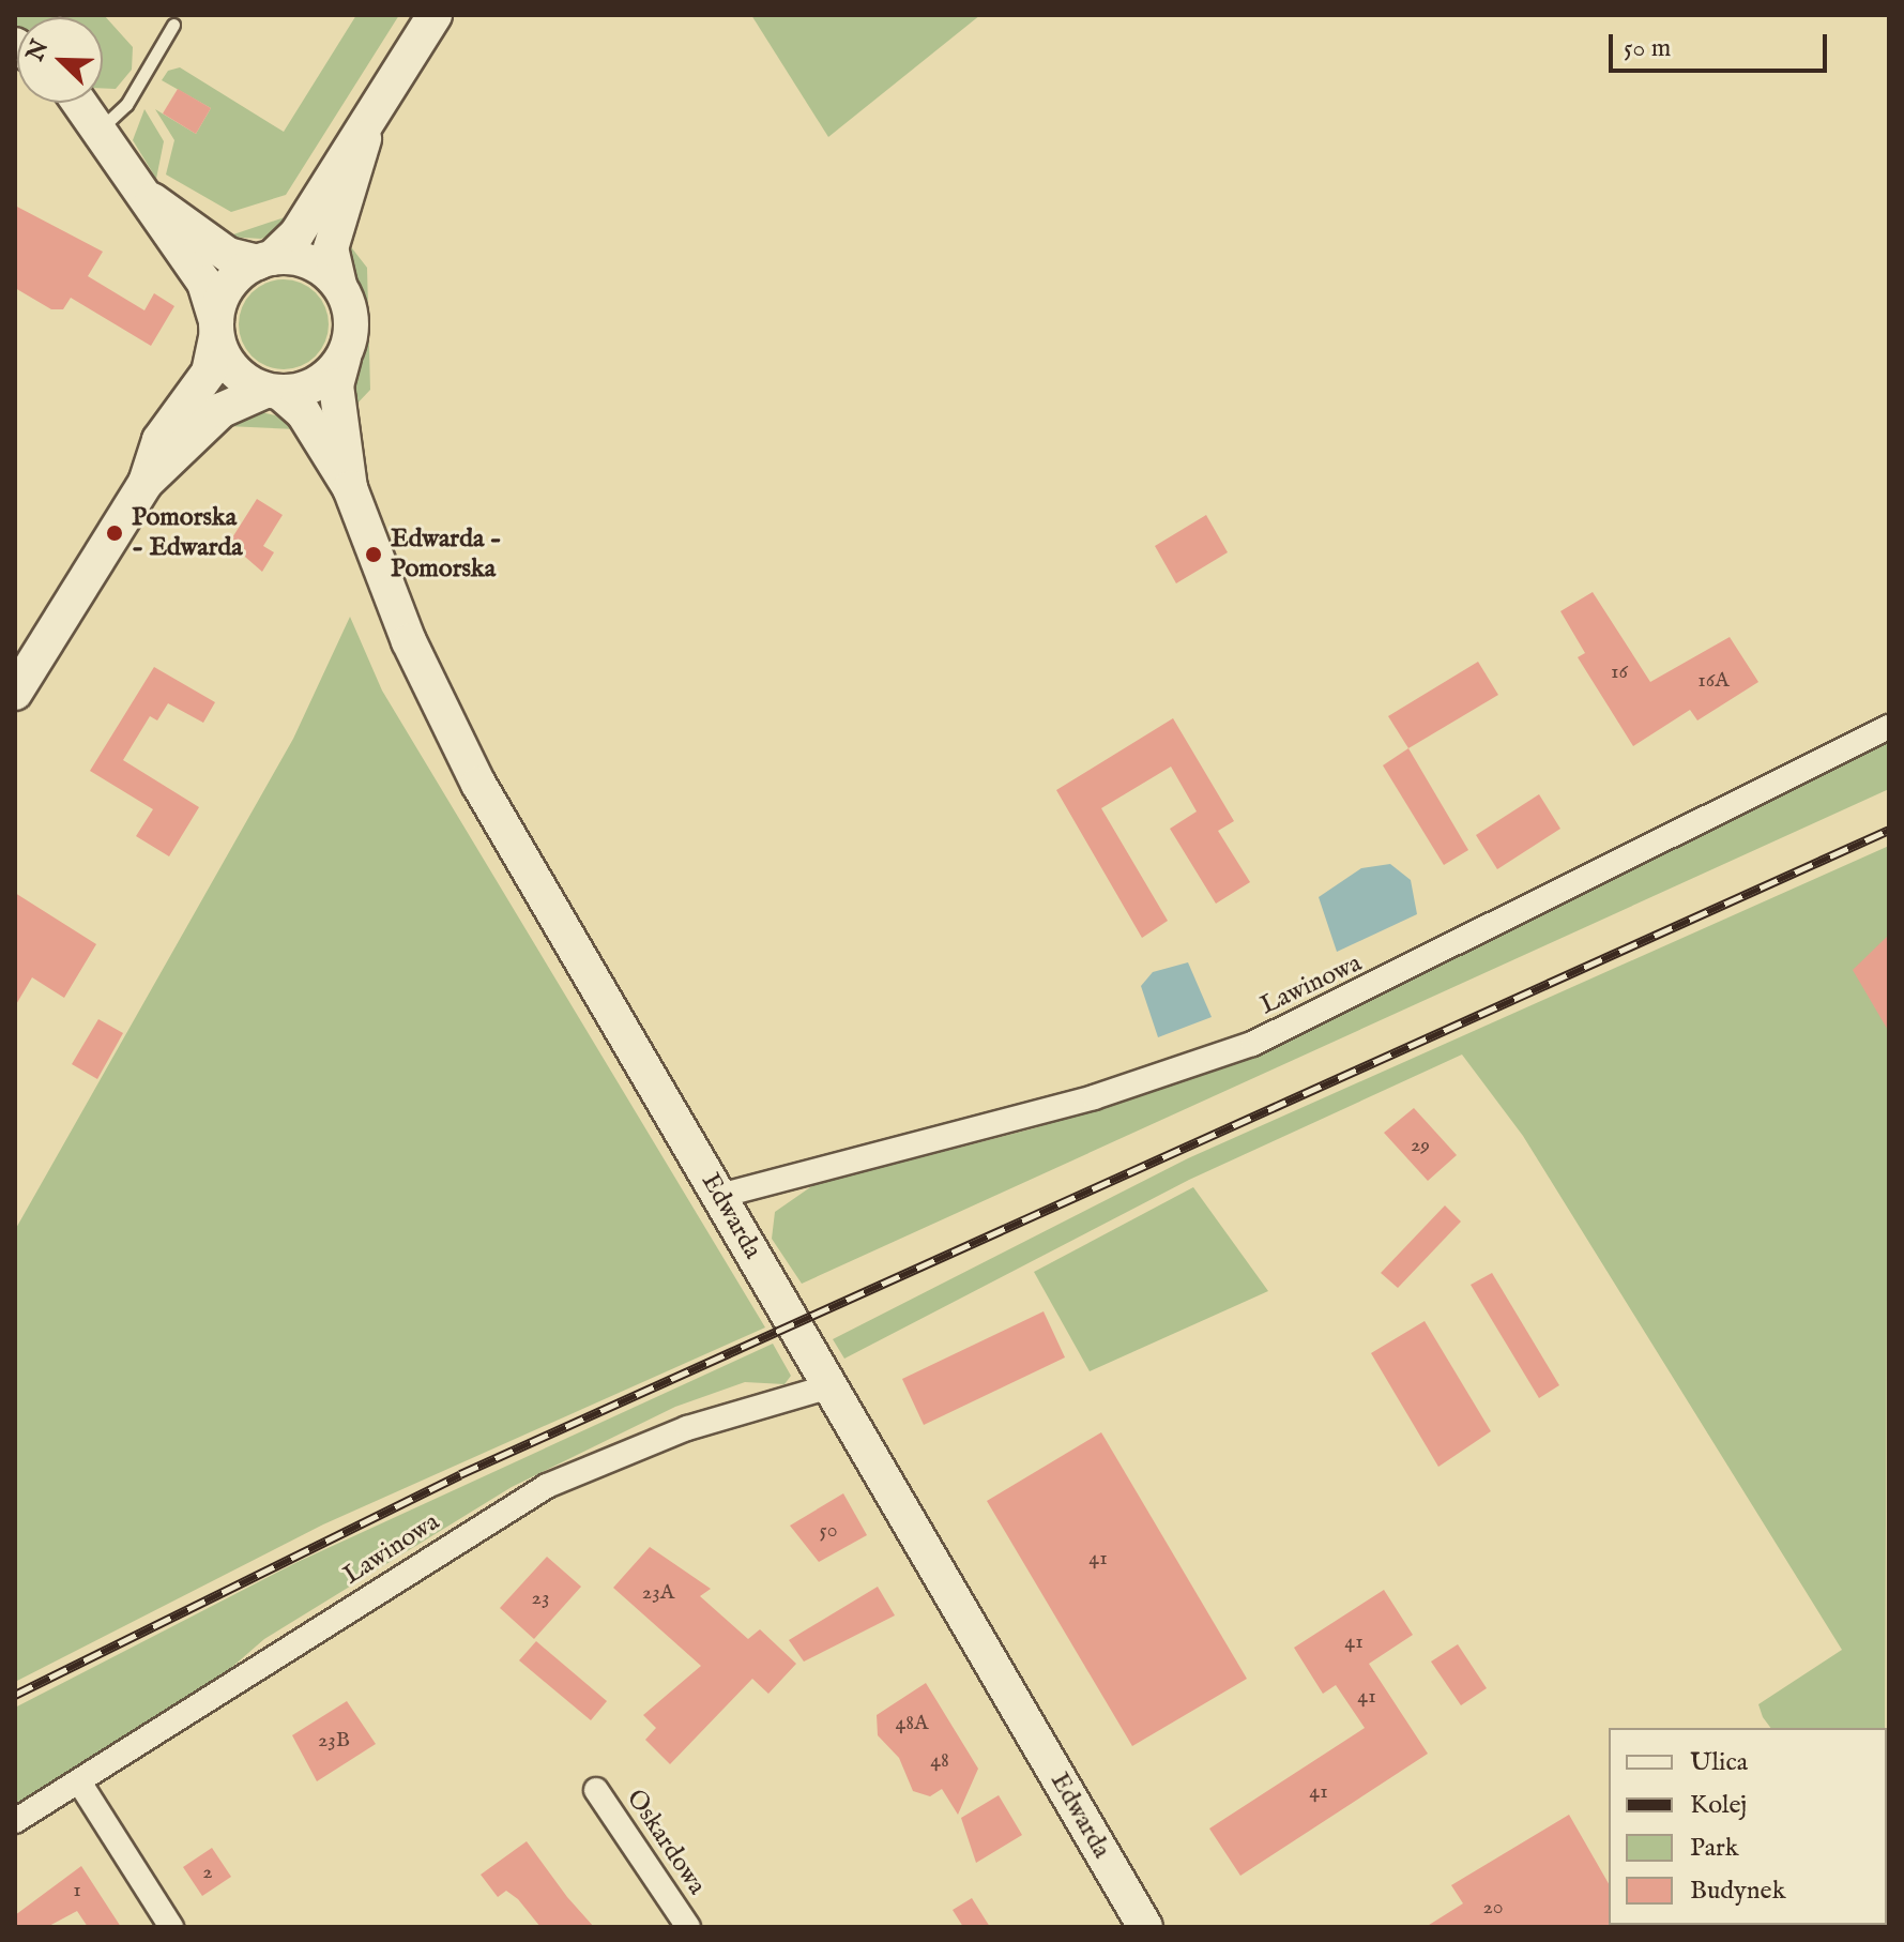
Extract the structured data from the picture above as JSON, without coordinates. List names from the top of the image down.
{
  "streets": {
    "street": ["Lawinowa", "Edwarda", "Oskardowa"]
  },
  "crossings": [
    ["Lawinowa", "Edwarda"]
  ],
  "places": ["Pomorska - Edwarda", "Edwarda - Pomorska"],
  "house_numbers": [
    "16",
    "16A",
    "29",
    "50",
    "41",
    "23A",
    "23",
    "41",
    "41",
    "48A",
    "23B",
    "48",
    "41",
    "2",
    "1",
    "20"
  ],
  "legend": [
    "Ulica",
    "Kolej",
    "Park",
    "Budynek"
  ],
  "scale_bar": "50 m",
  "north": "top left"
}
